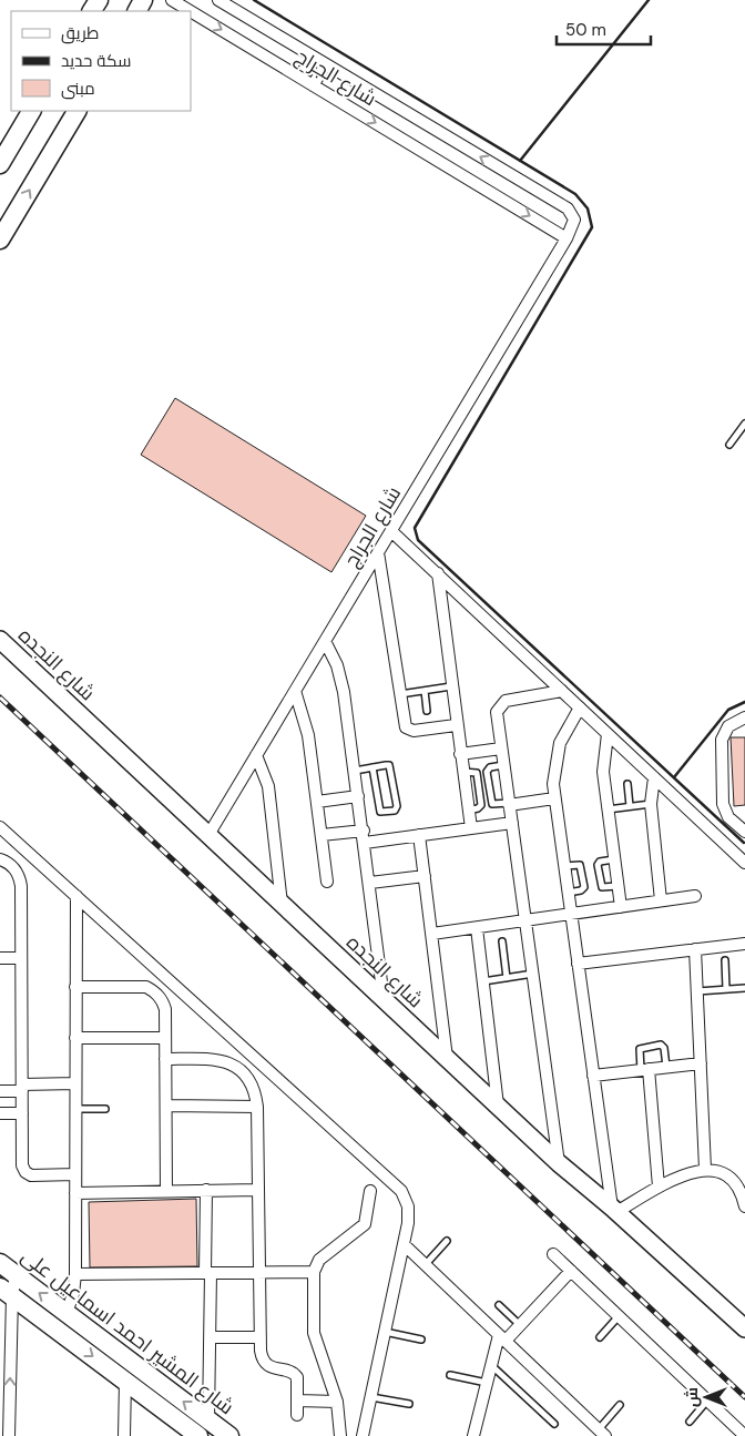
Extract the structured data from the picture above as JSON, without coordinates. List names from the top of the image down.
{
  "streets": {
    "main road": ["شارع المشير احمد اسماعيل على"],
    "street": ["شارع الجراج", "شارع النجده"]
  },
  "crossings": [
    ["شارع الجراج", "شارع النجده"]
  ],
  "legend": ["طريق", "سكة حديد", "مبنى"],
  "scale_bar": "50 m",
  "north": "left"
}
